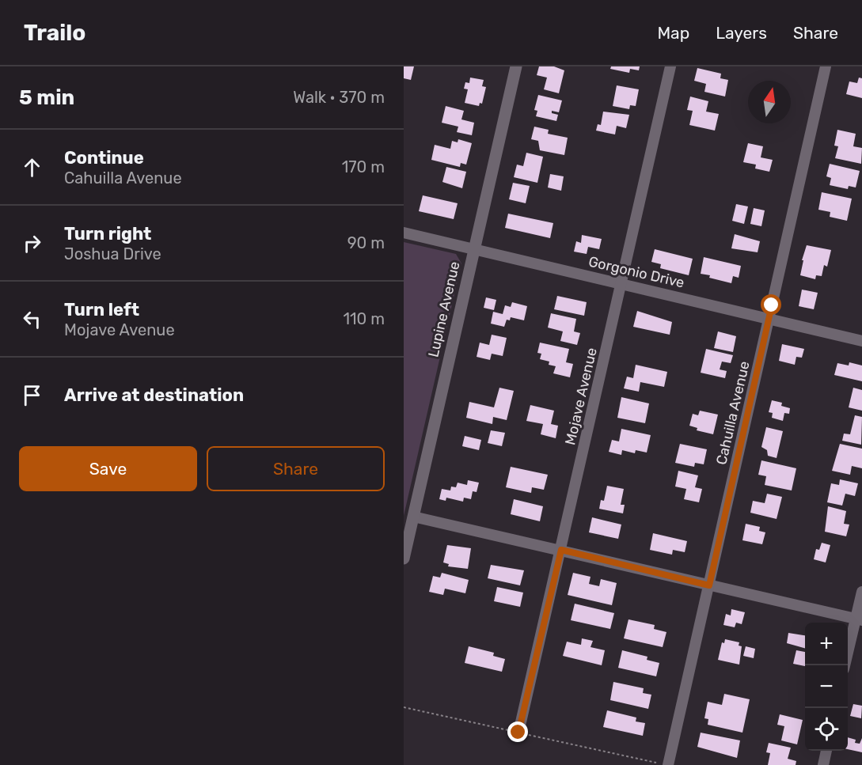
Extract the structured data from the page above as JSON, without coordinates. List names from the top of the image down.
{
  "streets": {
    "street": [
      "Gorgonio Drive",
      "Lupine Avenue",
      "Mojave Avenue",
      "Cahuilla Avenue"
    ]
  },
  "crossings": [
    ["Gorgonio Drive", "Lupine Avenue"],
    ["Gorgonio Drive", "Mojave Avenue"],
    ["Gorgonio Drive", "Cahuilla Avenue"]
  ],
  "north": "top",
  "page": {
    "header": "Trailo",
    "nav": ["Map", "Layers", "Share"],
    "heading": ["5 min", "Walk · 370 m"],
    "list": [
      ["Continue", "Cahuilla Avenue", "170 m"],
      ["Turn right", "Joshua Drive", "90 m"],
      ["Turn left", "Mojave Avenue", "110 m"],
      "Arrive at destination"
    ],
    "buttons": ["Save", "Share"],
    "map_buttons": ["+", "−"]
  }
}
